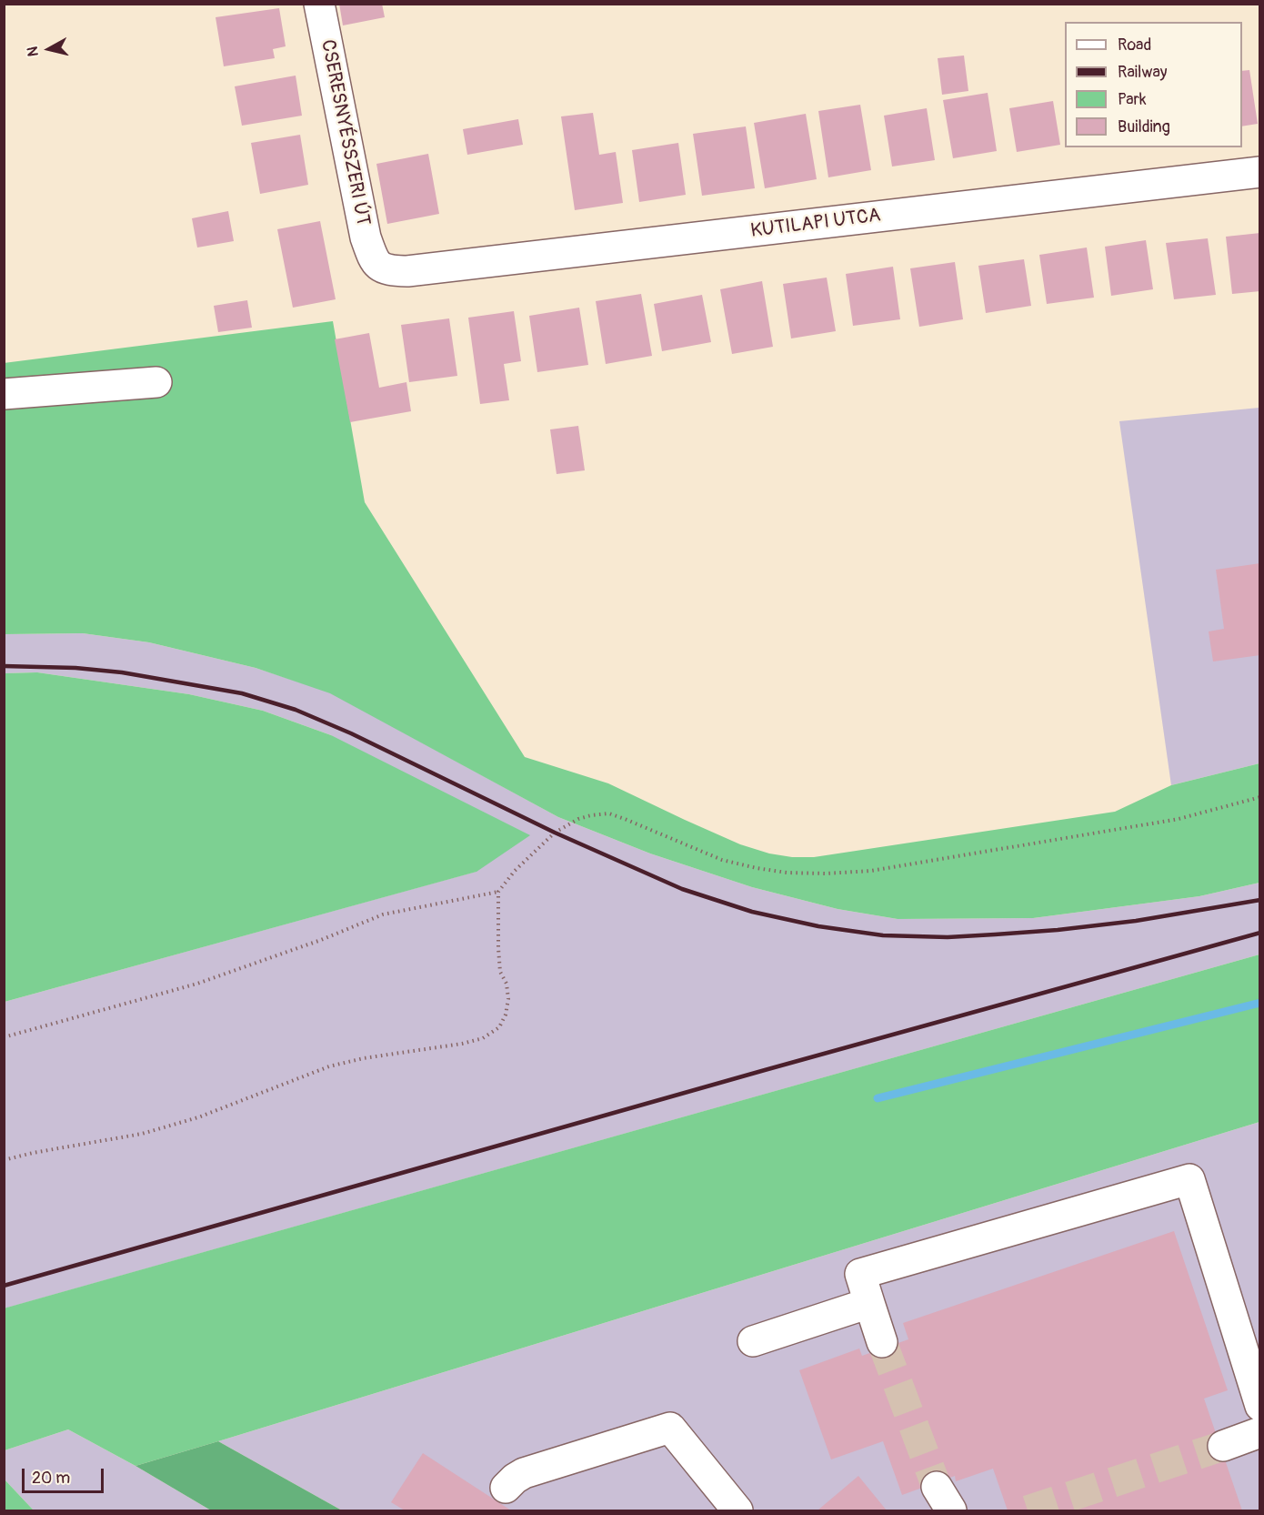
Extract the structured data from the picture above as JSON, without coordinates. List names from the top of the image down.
{
  "streets": {
    "street": ["CSERESNYÉSSZERI ÚT", "KUTILAPI UTCA"]
  },
  "crossings": [
    ["CSERESNYÉSSZERI ÚT", "KUTILAPI UTCA"]
  ],
  "legend": [
    "Road",
    "Railway",
    "Park",
    "Building"
  ],
  "scale_bar": "20 m",
  "north": "left"
}
